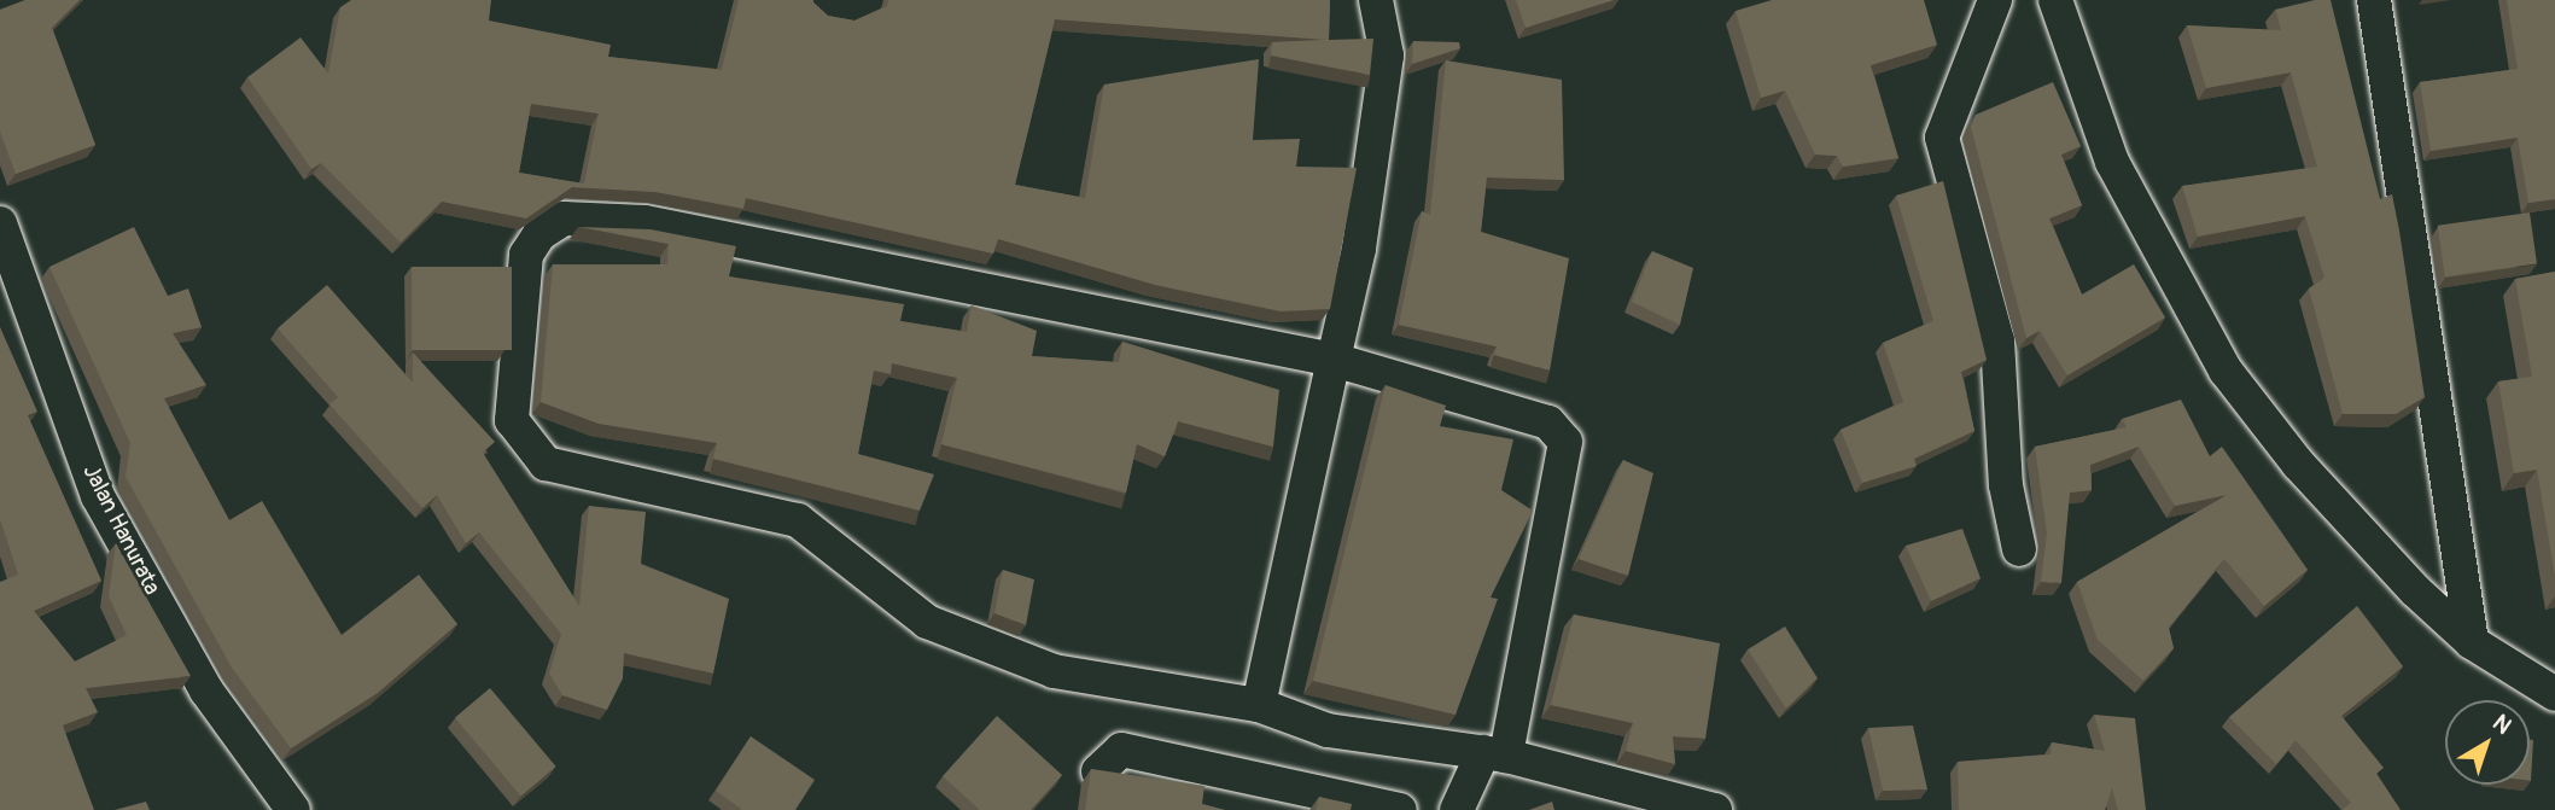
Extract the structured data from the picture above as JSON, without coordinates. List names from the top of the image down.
{
  "streets": {
    "street": ["Jalan Hanurata"]
  },
  "north": "top right"
}
